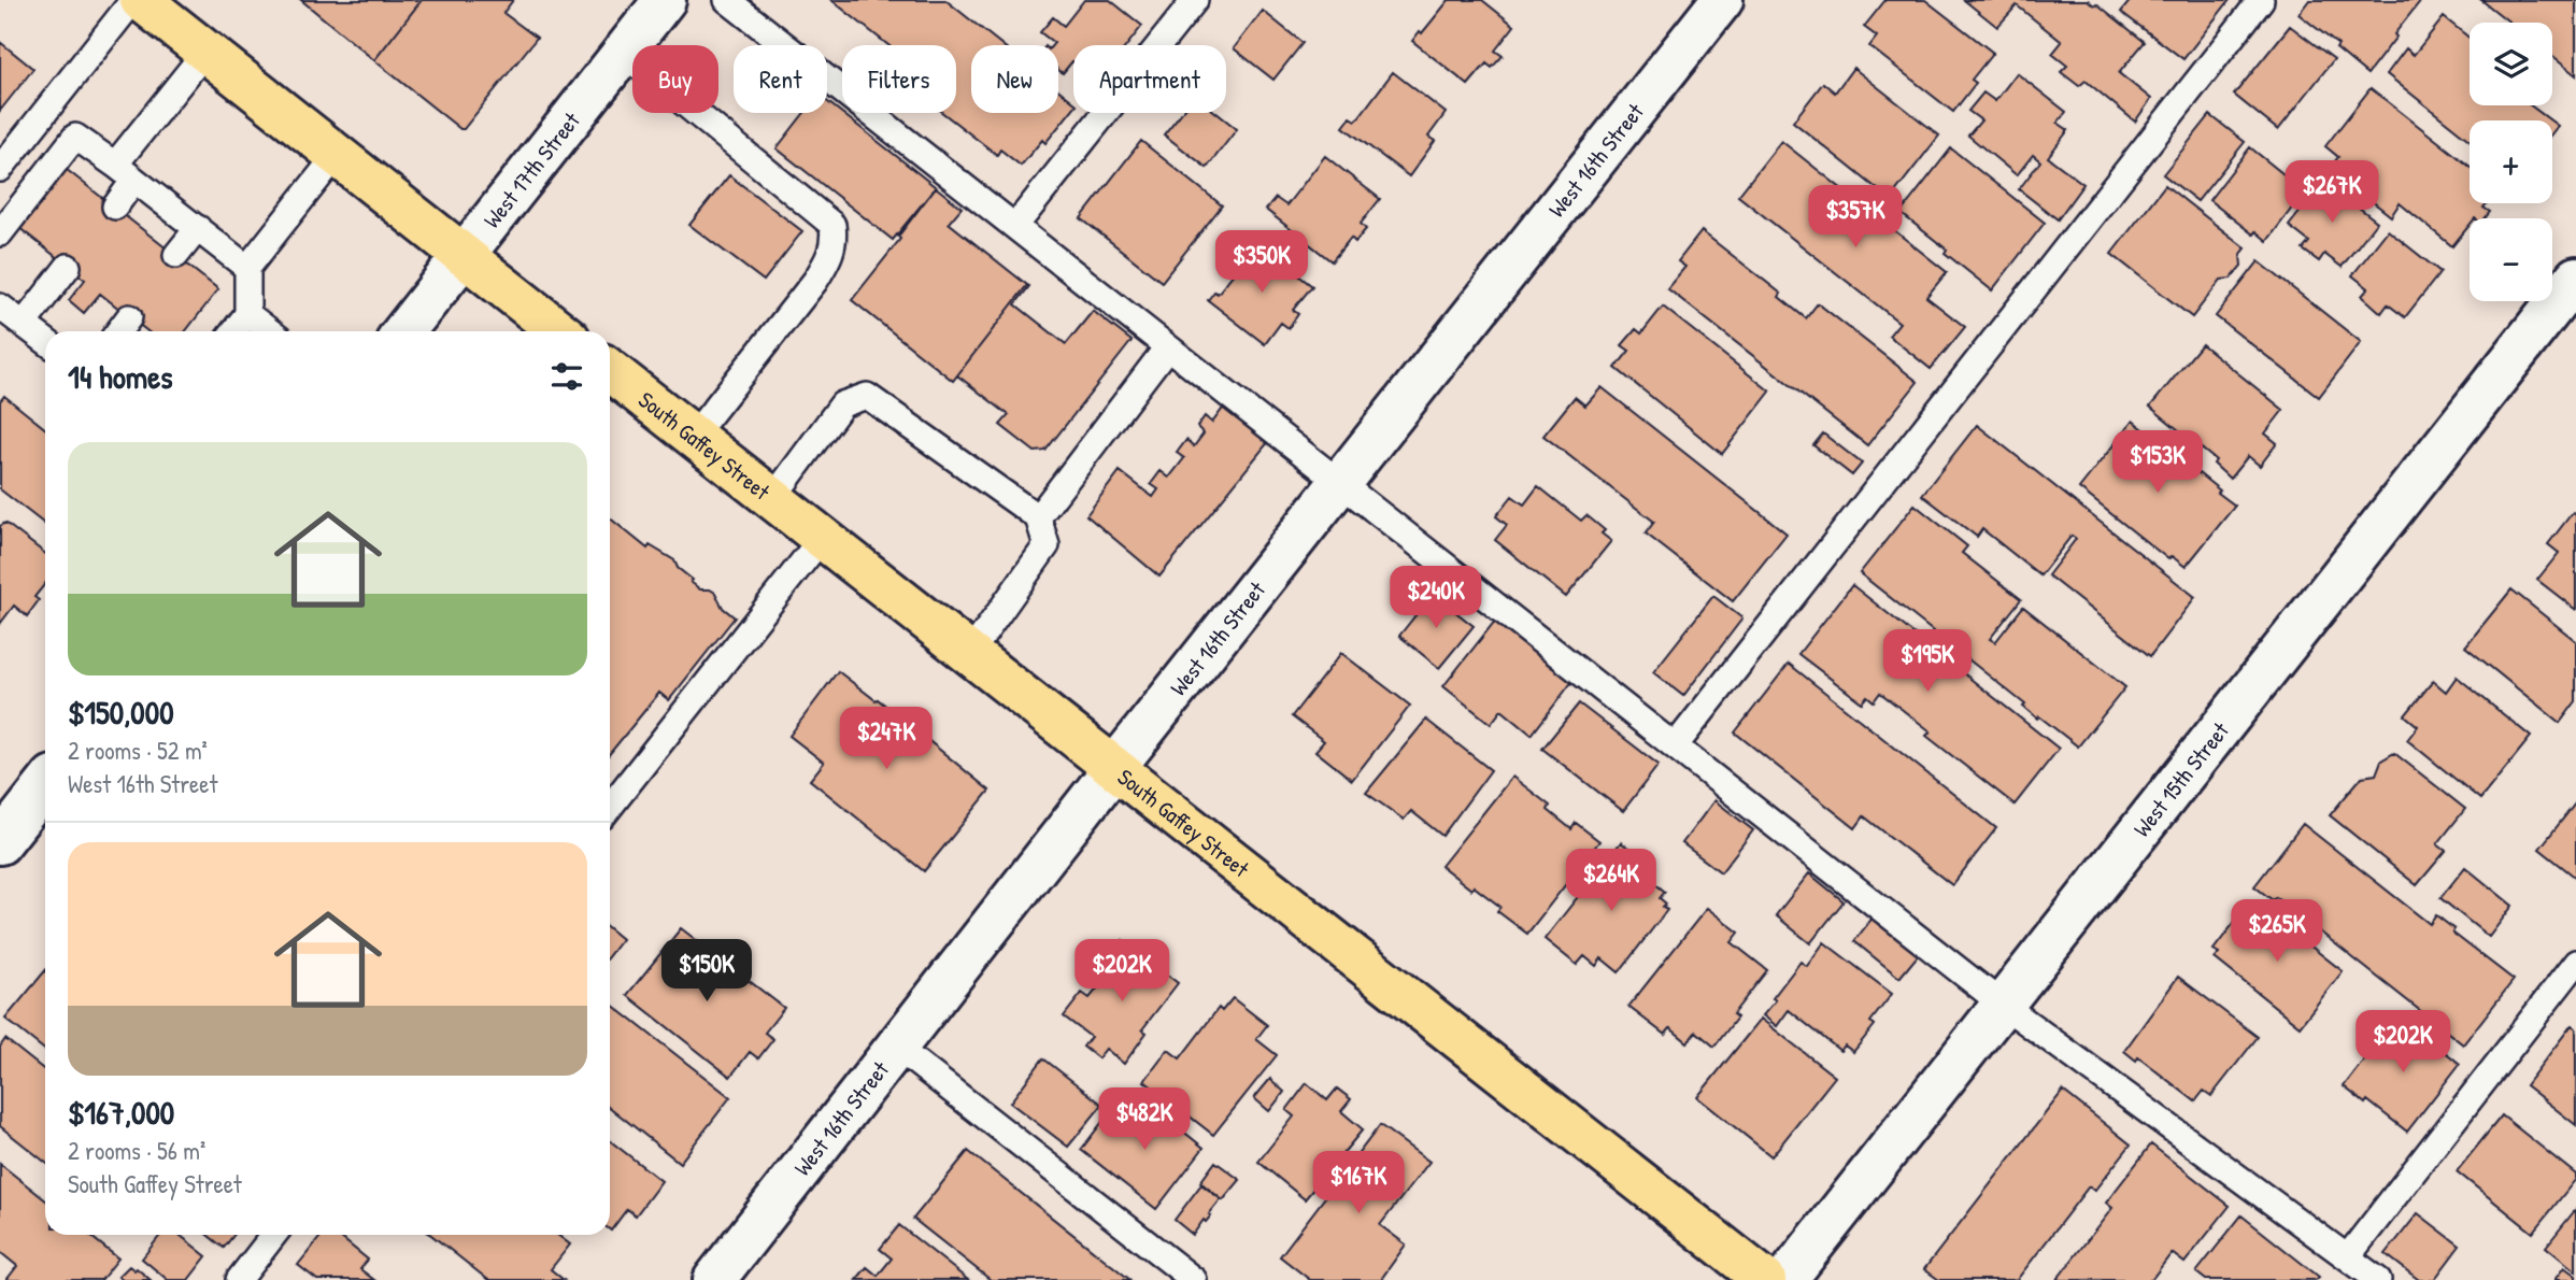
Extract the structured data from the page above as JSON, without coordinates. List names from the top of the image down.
{
  "streets": {
    "main road": ["South Gaffey Street"],
    "street": ["West 16th Street", "West 17th Street", "West 15th Street"]
  },
  "crossings": [
    ["West 16th Street", "South Gaffey Street"]
  ],
  "page": {
    "map_buttons": ["+", "−"],
    "chip": [
      "Buy",
      "Rent",
      "Filters",
      "New",
      "Apartment"
    ],
    "price": [
      "$267K",
      "$357K",
      "$350K",
      "$153K",
      "$240K",
      "$195K",
      "$247K",
      "$264K",
      "$265K",
      "$150K",
      "$202K",
      "$202K",
      "$482K",
      "$167K"
    ],
    "heading": "14 homes",
    "list": [
      {
        "name": "$150,000",
        "note": "2 rooms · 52 m² · West 16th Street"
      },
      {
        "name": "$167,000",
        "note": "2 rooms · 56 m² · South Gaffey Street"
      }
    ]
  }
}
